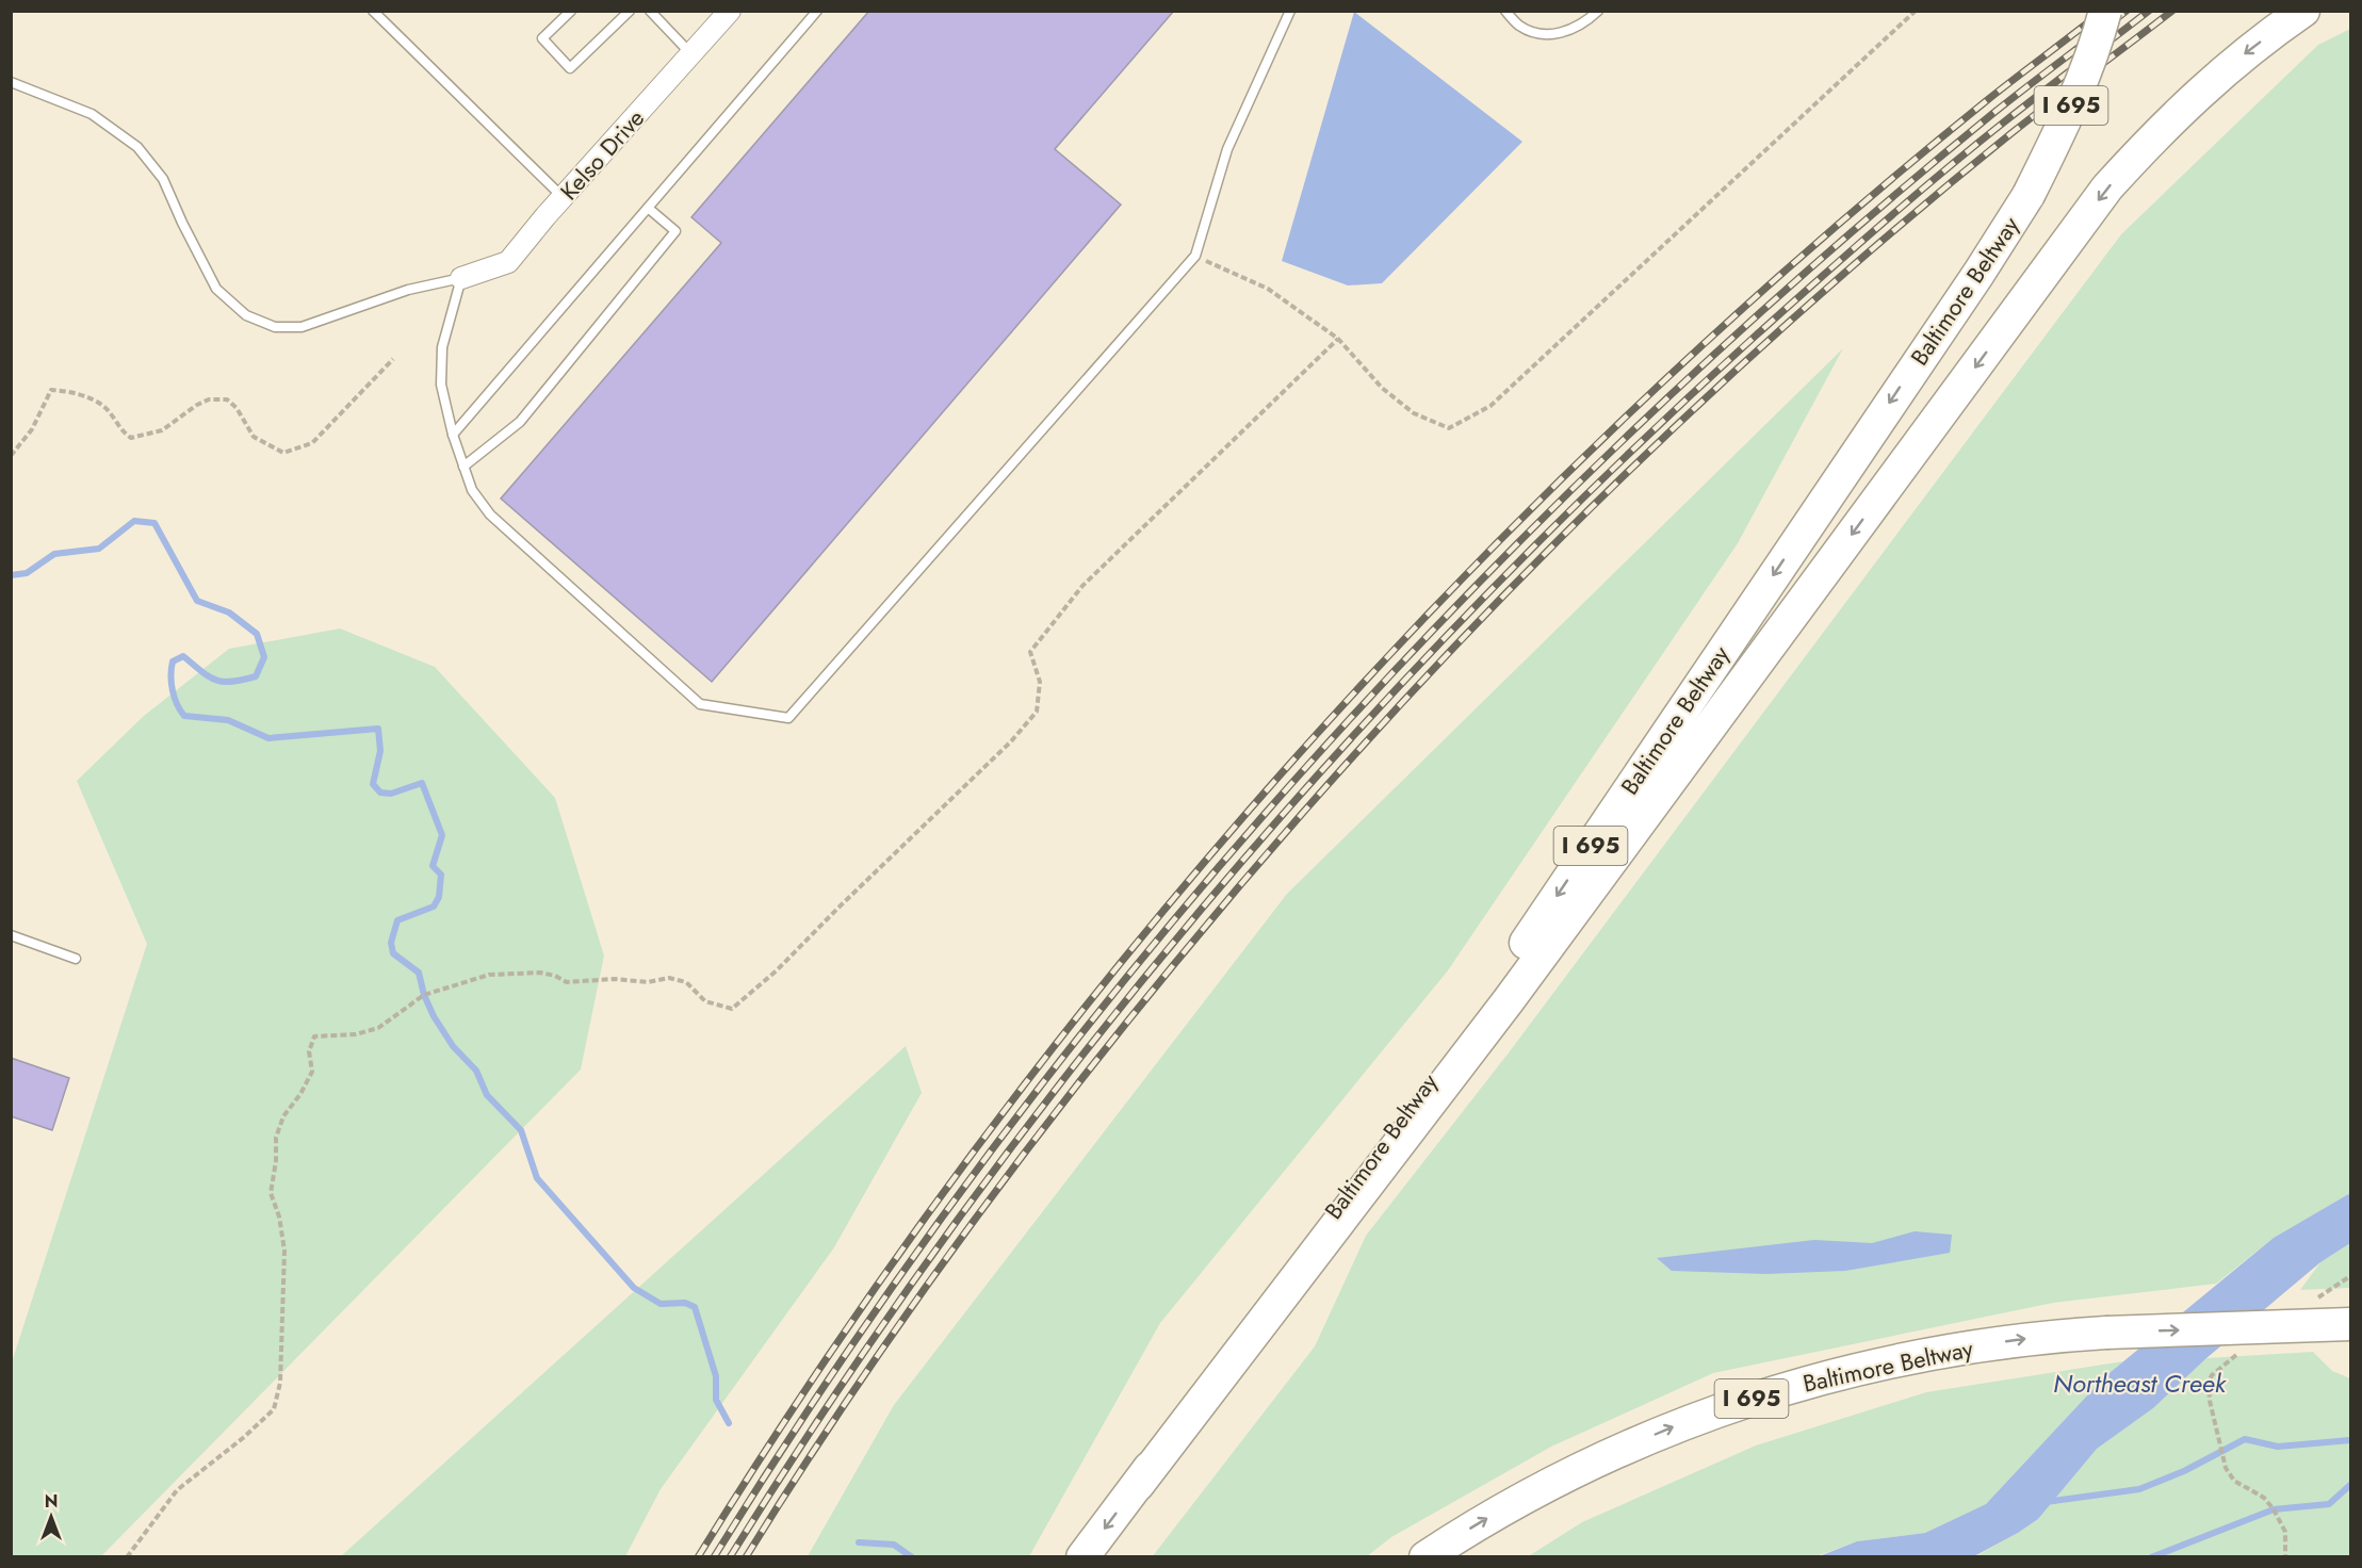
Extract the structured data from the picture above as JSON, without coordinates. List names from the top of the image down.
{
  "streets": {
    "highway": ["I 695", "Baltimore Beltway"],
    "street": ["Kelso Drive"]
  },
  "water": ["Northeast Creek"],
  "north": "top"
}
